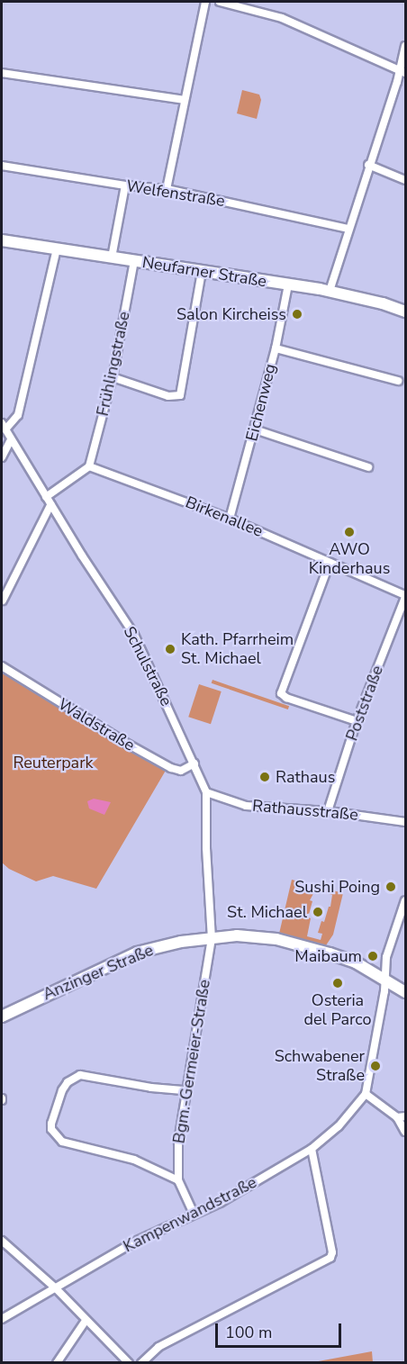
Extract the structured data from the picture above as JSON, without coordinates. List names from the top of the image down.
{
  "streets": {
    "street": [
      "Welfenstraße",
      "Neufarner Straße",
      "Frühlingstraße",
      "Eichenweg",
      "Birkenallee",
      "Schulstraße",
      "Poststraße",
      "Waldstraße",
      "Rathausstraße",
      "Anzinger Straße",
      "Bgm.-Germeier-Straße",
      "Kampenwandstraße"
    ]
  },
  "crossings": [
    ["Neufarner Straße", "Frühlingstraße"],
    ["Neufarner Straße", "Eichenweg"],
    ["Frühlingstraße", "Birkenallee"],
    ["Eichenweg", "Birkenallee"],
    ["Birkenallee", "Poststraße"],
    ["Schulstraße", "Waldstraße"],
    ["Schulstraße", "Rathausstraße"],
    ["Schulstraße", "Anzinger Straße"],
    ["Schulstraße", "Bgm.-Germeier-Straße"],
    ["Poststraße", "Rathausstraße"],
    ["Anzinger Straße", "Bgm.-Germeier-Straße"],
    ["Bgm.-Germeier-Straße", "Kampenwandstraße"]
  ],
  "parks": ["Reuterpark"],
  "places": [
    "Salon Kircheiss",
    "AWO Kinderhaus",
    "Kath. Pfarrheim St. Michael",
    "Rathaus",
    "Sushi Poing",
    "St. Michael",
    "Maibaum",
    "Osteria del Parco",
    "Schwabener Straße"
  ],
  "scale_bar": "100 m"
}
